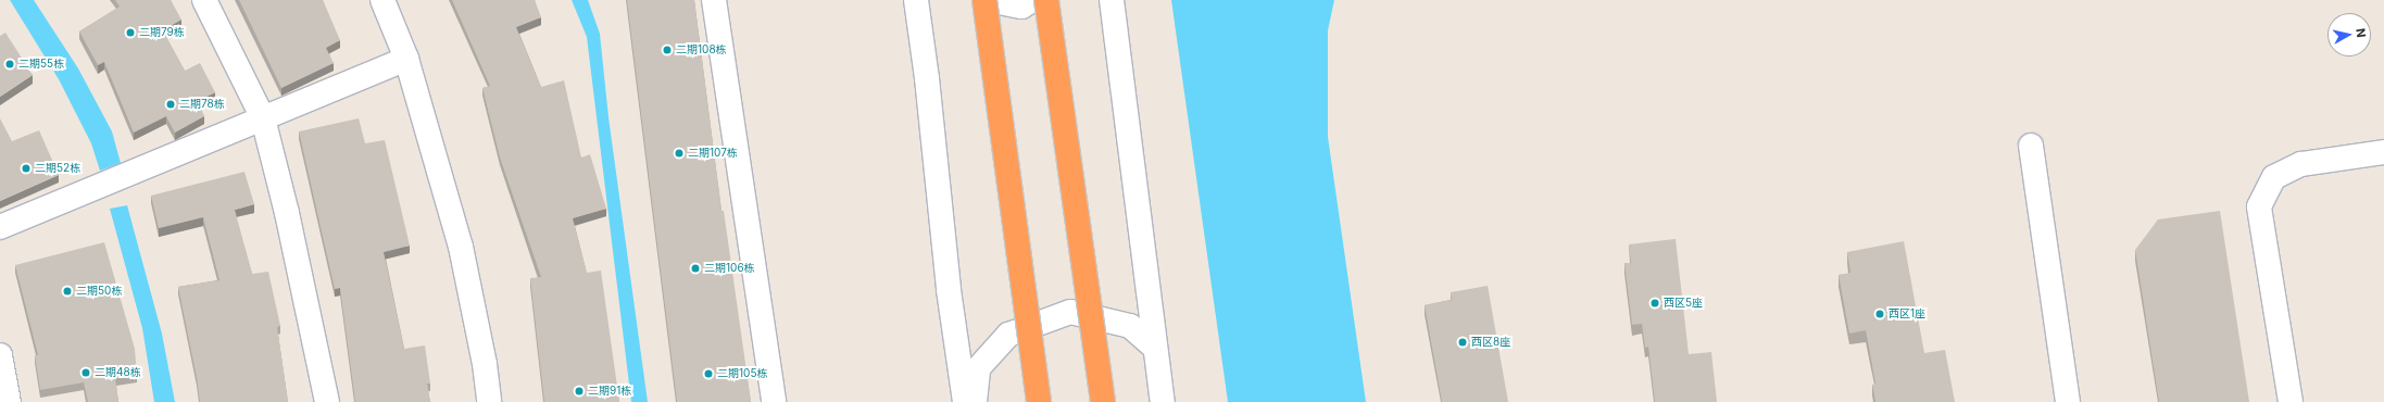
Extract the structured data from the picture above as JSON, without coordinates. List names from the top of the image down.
{
  "places": [
    "二期79栋",
    "二期108栋",
    "二期55栋",
    "二期78栋",
    "二期107栋",
    "二期52栋",
    "二期106栋",
    "二期50栋",
    "西区5座",
    "西区1座",
    "西区8座",
    "二期48栋",
    "二期105栋",
    "二期91栋"
  ],
  "north": "right"
}
